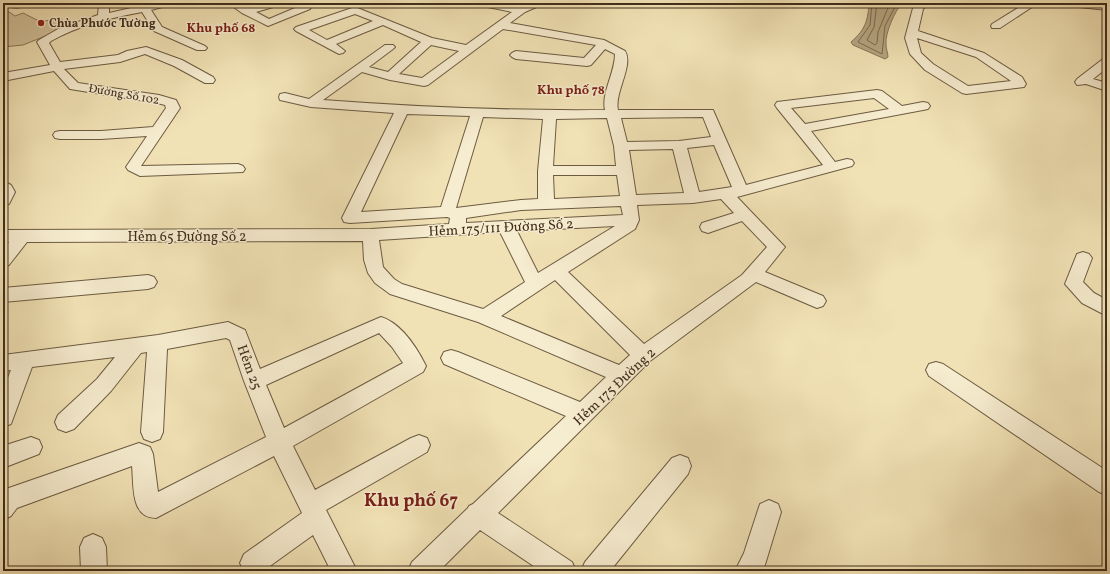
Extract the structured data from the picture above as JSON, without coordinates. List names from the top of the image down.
{
  "streets": {
    "street": [
      "Đường Số 102",
      "Hẻm 175/111 Đường Số 2",
      "Hẻm 65 Đường Số 2",
      "Hẻm 25",
      "Hẻm 175 Đường 2"
    ]
  },
  "crossings": [
    ["Hẻm 175/111 Đường Số 2", "Hẻm 65 Đường Số 2"]
  ],
  "districts": ["Khu phố 68", "Khu phố 78", "Khu phố 67"],
  "places": ["Chùa Phước Tường"]
}
